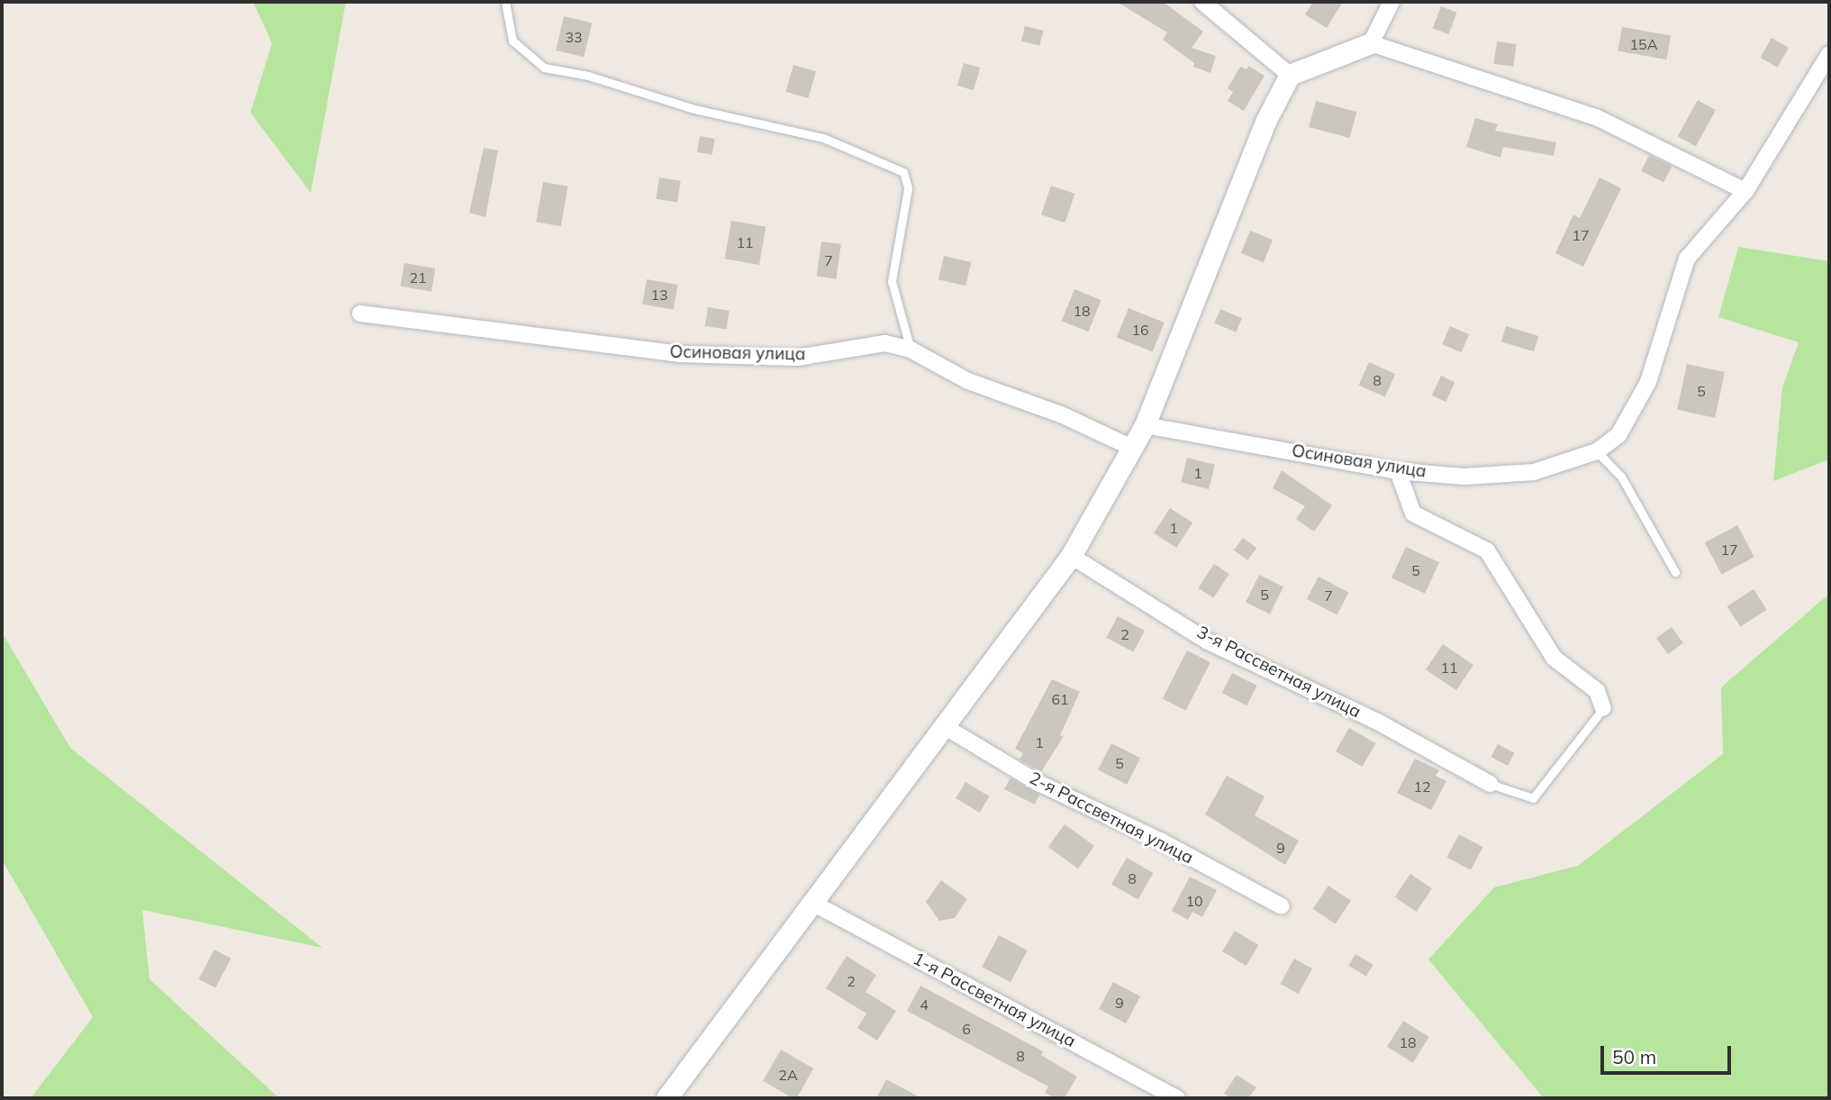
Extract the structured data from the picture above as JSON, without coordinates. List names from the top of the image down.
{
  "streets": {
    "street": [
      "Осиновая улица",
      "3-я Рассветная улица",
      "2-я Рассветная улица",
      "1-я Рассветная улица"
    ]
  },
  "house_numbers": [
    "33",
    "15А",
    "17",
    "11",
    "7",
    "21",
    "13",
    "18",
    "16",
    "8",
    "5",
    "1",
    "1",
    "17",
    "5",
    "5",
    "7",
    "2",
    "11",
    "61",
    "1",
    "5",
    "12",
    "9",
    "8",
    "10",
    "2",
    "9",
    "4",
    "6",
    "18",
    "8",
    "2А"
  ],
  "scale_bar": "50 m"
}
